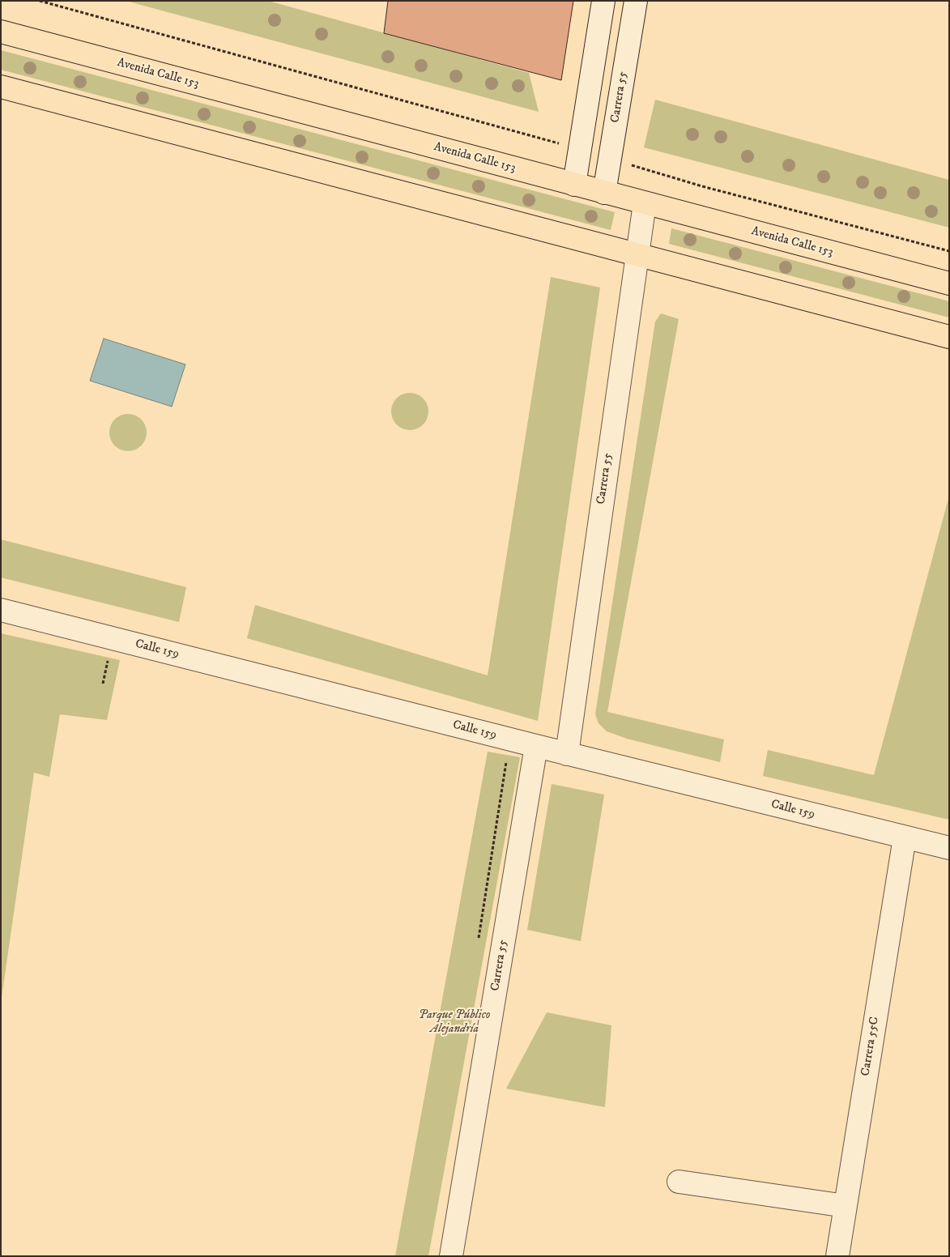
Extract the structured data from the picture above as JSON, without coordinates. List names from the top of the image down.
{
  "streets": {
    "main road": ["Avenida Calle 153"],
    "street": ["Carrera 55", "Calle 159", "Carrera 55C"]
  },
  "crossings": [
    ["Avenida Calle 153", "Carrera 55"],
    ["Carrera 55", "Calle 159"],
    ["Calle 159", "Carrera 55C"]
  ],
  "parks": ["Parque Público Alejandría"]
}
